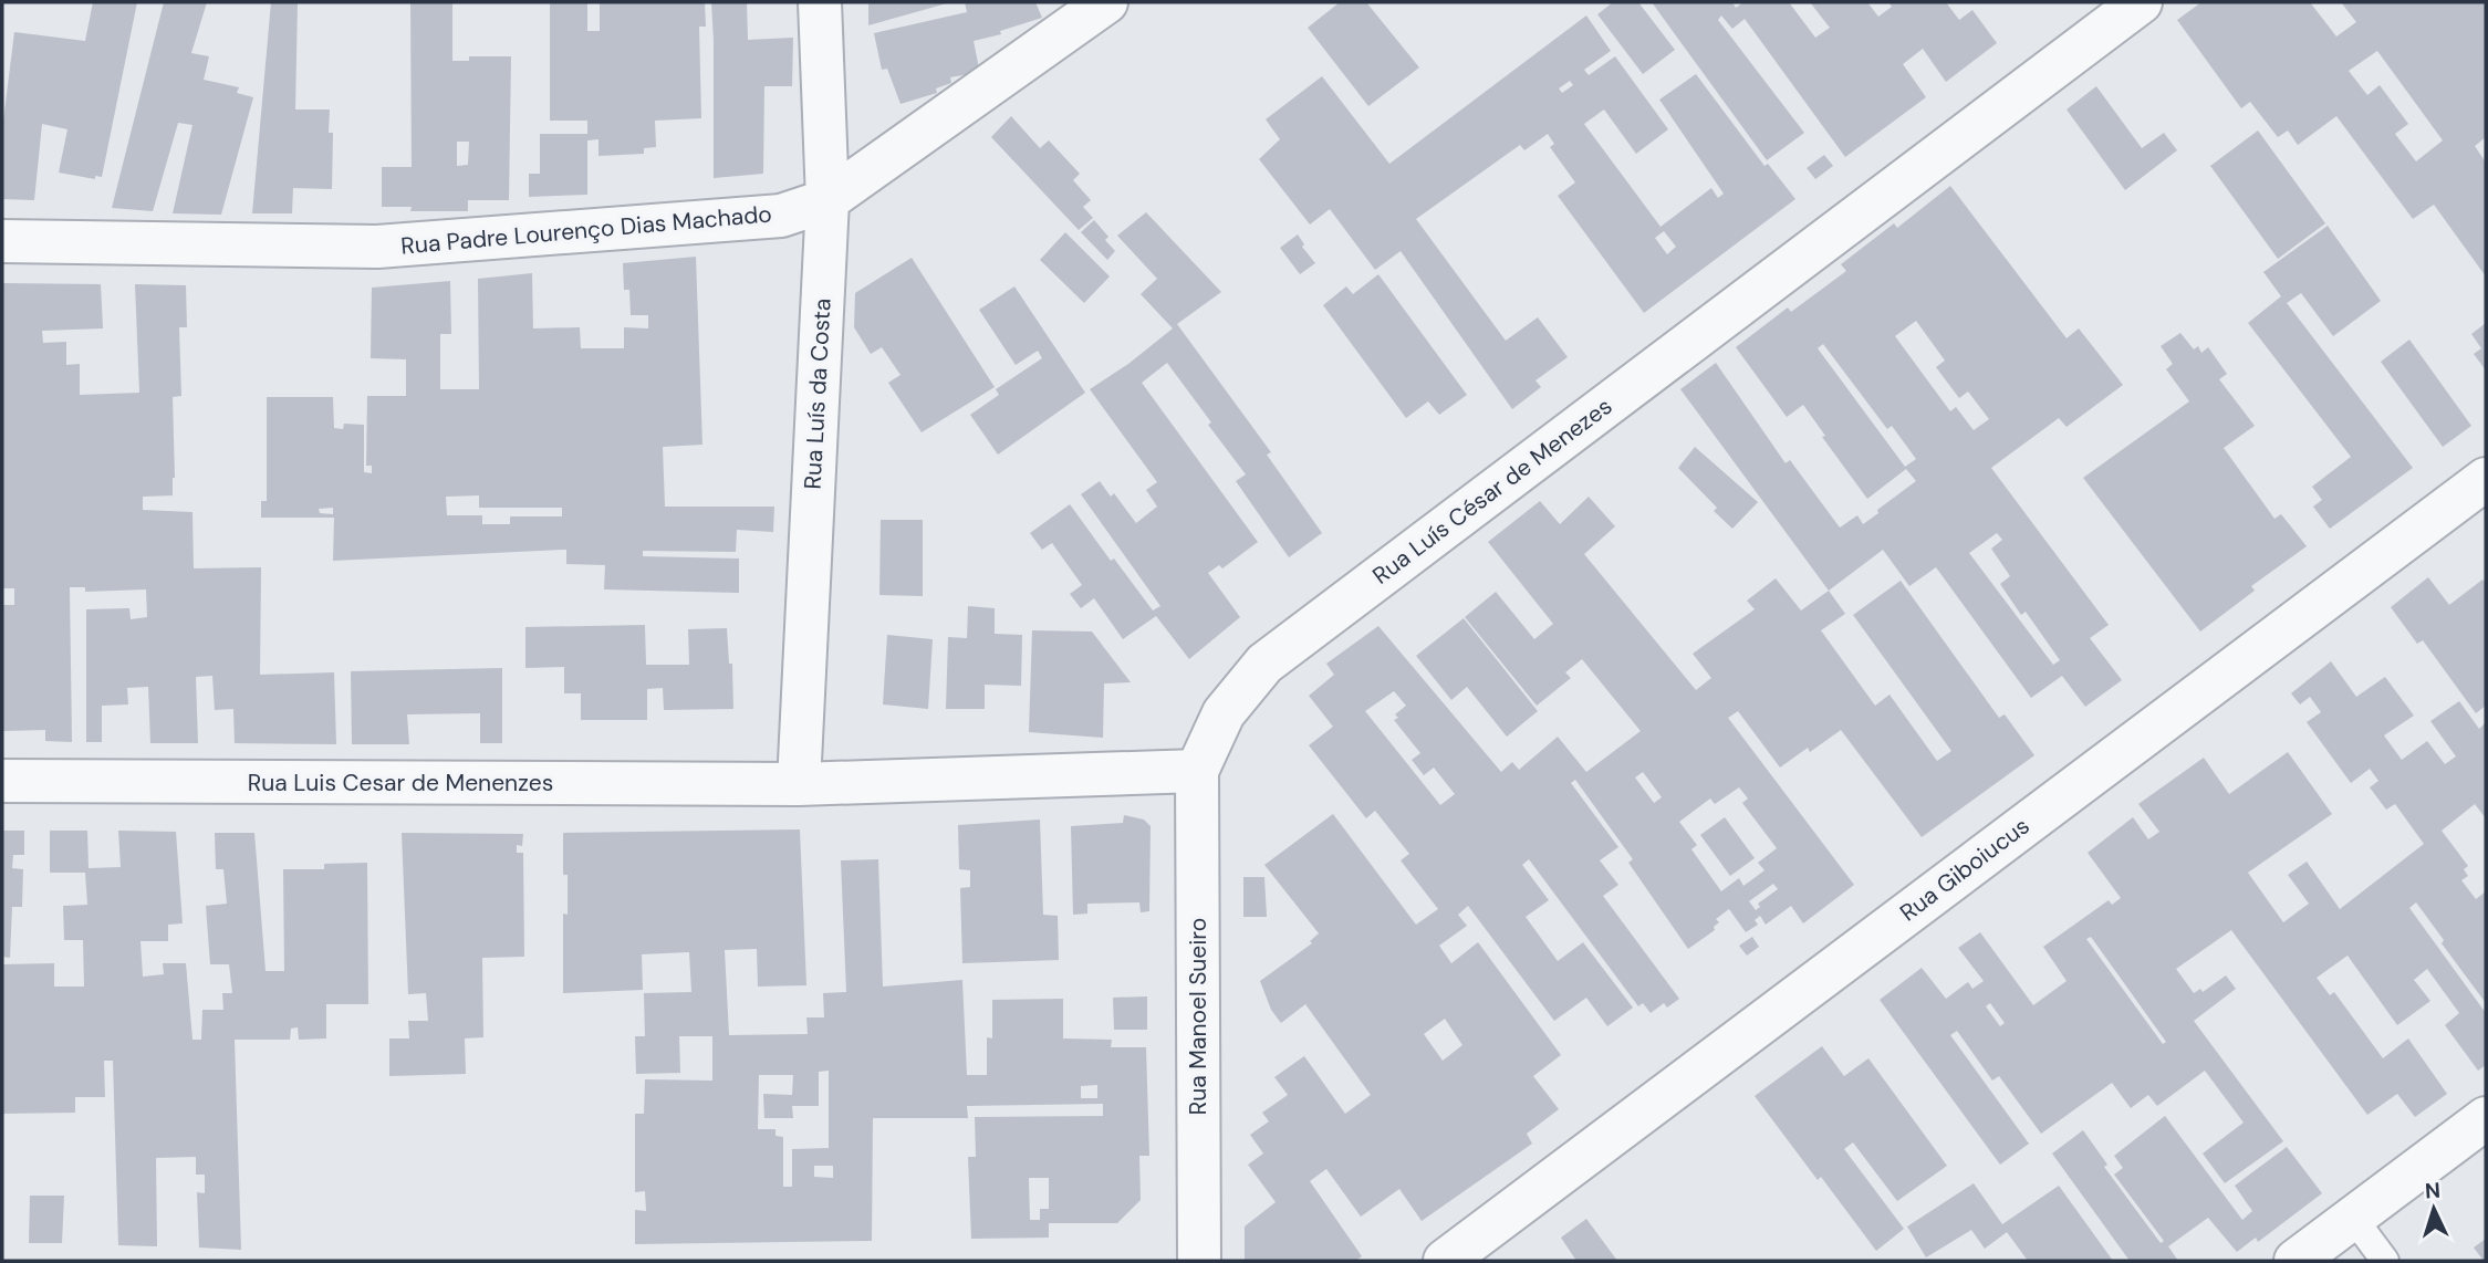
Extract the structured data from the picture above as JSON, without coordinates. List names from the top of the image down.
{
  "streets": {
    "street": [
      "Rua Padre Lourenço Dias Machado",
      "Rua Luís da Costa",
      "Rua Luís César de Menezes",
      "Rua Luis Cesar de Menenzes",
      "Rua Giboiucus",
      "Rua Manoel Sueiro"
    ]
  },
  "crossings": [
    ["Rua Padre Lourenço Dias Machado", "Rua Luís da Costa"],
    ["Rua Luís da Costa", "Rua Luis Cesar de Menenzes"],
    ["Rua Luís César de Menezes", "Rua Manoel Sueiro"]
  ],
  "north": "top"
}
